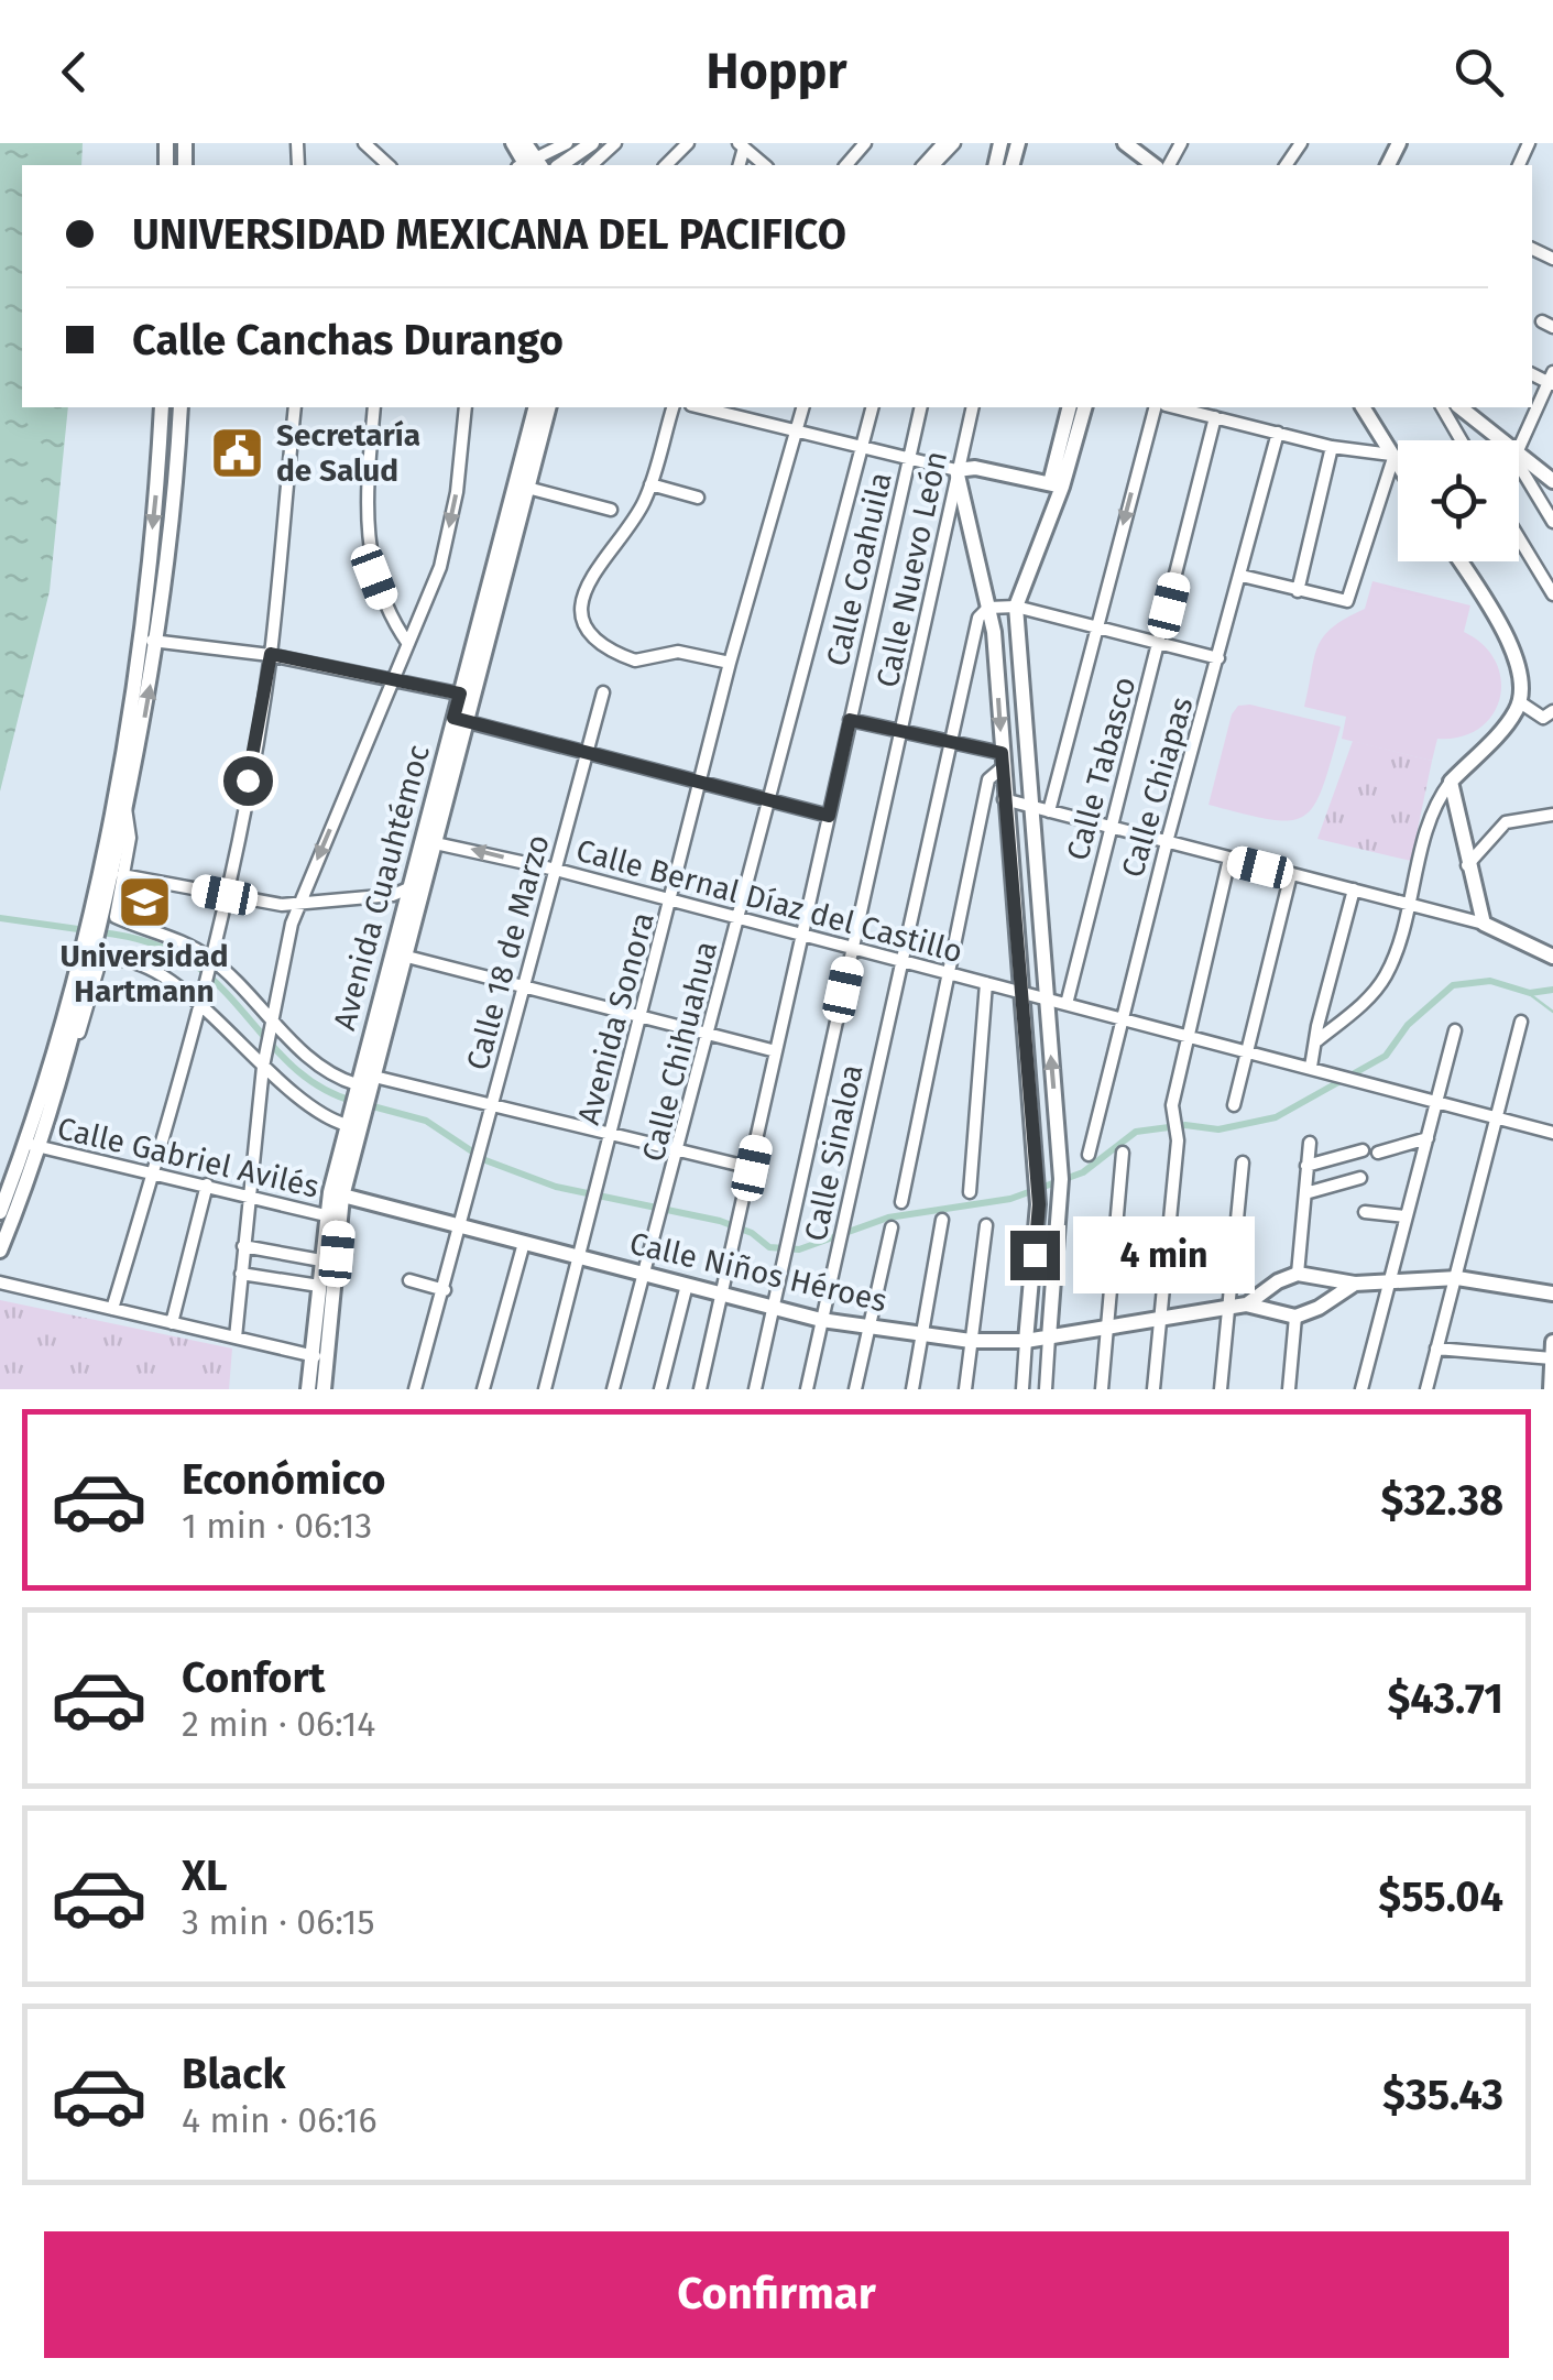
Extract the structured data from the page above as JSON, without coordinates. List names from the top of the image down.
{
  "streets": {
    "main road": ["Avenida Cuauhtémoc", "Calle Niños Héroes"],
    "street": [
      "Calle Coahuila",
      "Calle Nuevo León",
      "Calle Tabasco",
      "Calle Chiapas",
      "Calle Bernal Díaz del Castillo",
      "Calle 18 de Marzo",
      "Avenida Sonora",
      "Calle Chihuahua",
      "Calle Sinaloa",
      "Calle Gabriel Avilés"
    ]
  },
  "crossings": [
    ["Calle Coahuila", "Calle Bernal Díaz del Castillo"],
    ["Calle Coahuila", "Calle Niños Héroes"],
    ["Calle Nuevo León", "Calle Bernal Díaz del Castillo"],
    ["Calle Nuevo León", "Calle Niños Héroes"],
    ["Calle Tabasco", "Calle Bernal Díaz del Castillo"],
    ["Calle Chiapas", "Calle Bernal Díaz del Castillo"],
    ["Avenida Cuauhtémoc", "Calle Bernal Díaz del Castillo"],
    ["Avenida Cuauhtémoc", "Calle Gabriel Avilés"],
    ["Avenida Cuauhtémoc", "Calle Niños Héroes"],
    ["Calle Bernal Díaz del Castillo", "Calle 18 de Marzo"],
    ["Calle Bernal Díaz del Castillo", "Avenida Sonora"],
    ["Calle Bernal Díaz del Castillo", "Calle Chihuahua"],
    ["Calle Bernal Díaz del Castillo", "Calle Sinaloa"],
    ["Calle 18 de Marzo", "Calle Niños Héroes"],
    ["Avenida Sonora", "Calle Niños Héroes"],
    ["Calle Chihuahua", "Calle Niños Héroes"],
    ["Calle Sinaloa", "Calle Niños Héroes"]
  ],
  "places": {
    "public building": ["Secretaría de Salud"],
    "school or university": ["Universidad Hartmann"]
  },
  "page": {
    "header": "Hoppr",
    "banner": ["UNIVERSIDAD MEXICANA DEL PACIFICO", "Calle Canchas Durango"],
    "bubble": "4 min",
    "list": [
      {
        "name": "Económico",
        "note": "1 min · 06:13",
        "value": "$32.38"
      },
      {
        "name": "Confort",
        "note": "2 min · 06:14",
        "value": "$43.71"
      },
      {
        "name": "XL",
        "note": "3 min · 06:15",
        "value": "$55.04"
      },
      {
        "name": "Black",
        "note": "4 min · 06:16",
        "value": "$35.43"
      }
    ],
    "buttons": "Confirmar"
  }
}
